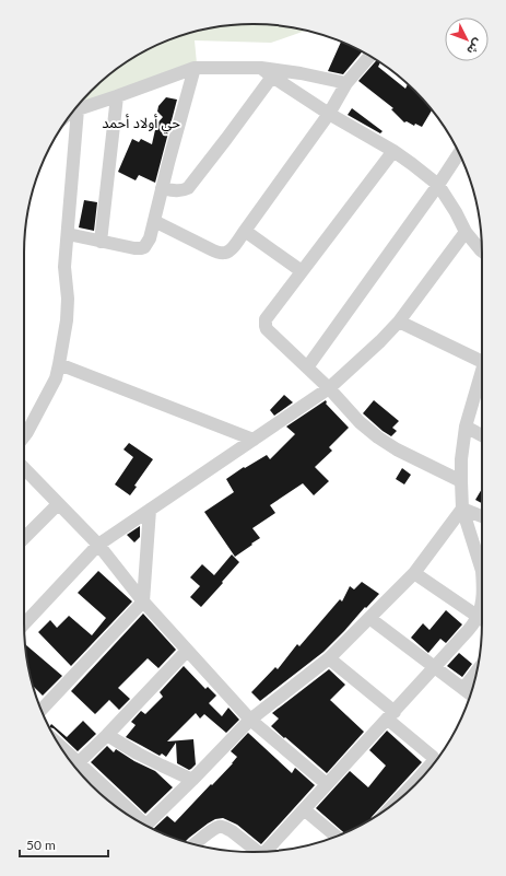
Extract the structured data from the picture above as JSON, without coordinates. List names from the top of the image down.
{
  "districts": ["حي أولاد أحمد"],
  "scale_bar": "50 m",
  "north": "bottom right"
}
